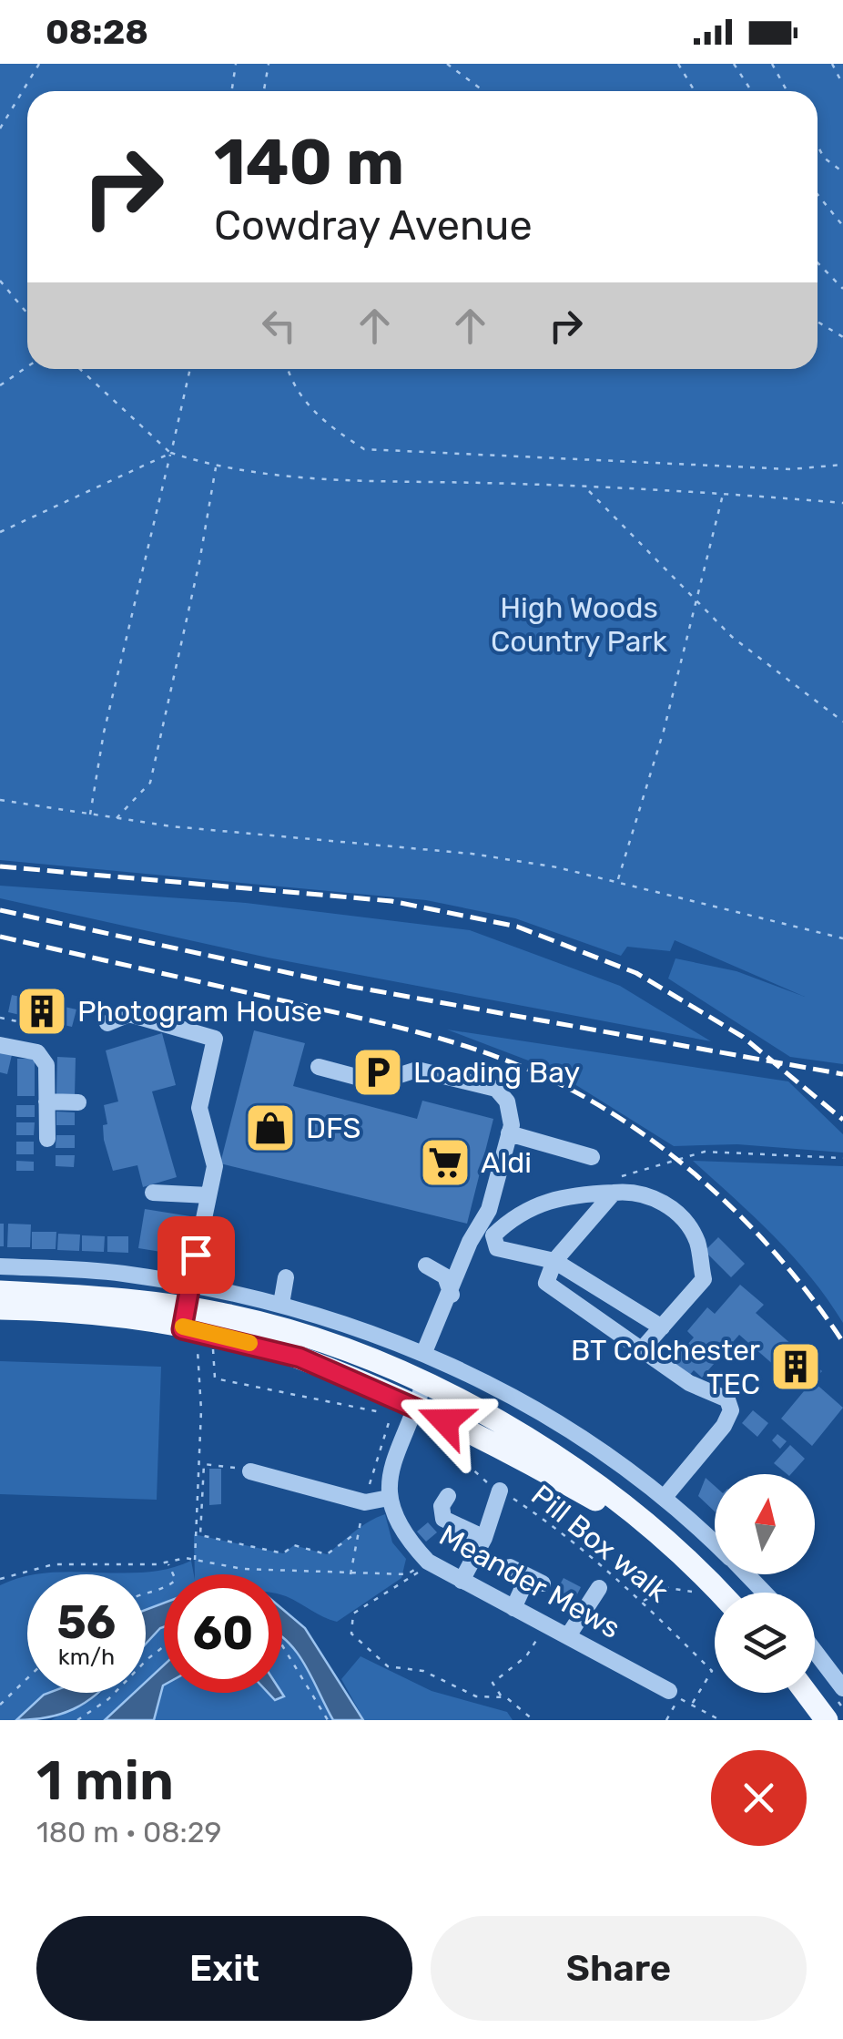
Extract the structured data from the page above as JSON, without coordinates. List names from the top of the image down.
{
  "streets": {
    "street": ["Meander Mews"],
    "path": ["Pill Box walk"]
  },
  "parks": ["High Woods Country Park"],
  "places": {
    "building": ["Photogram House", "BT Colchester TEC"],
    "parking": ["Loading Bay"],
    "shop": ["DFS"],
    "supermarket": ["Aldi"]
  },
  "north": "top",
  "page": {
    "status": "08:28",
    "turn": ["140 m", "Cowdray Avenue"],
    "speed": "56 km/h",
    "limit": "60",
    "heading": ["1 min", "180 m · 08:29"],
    "buttons": ["Exit", "Share"]
  }
}
